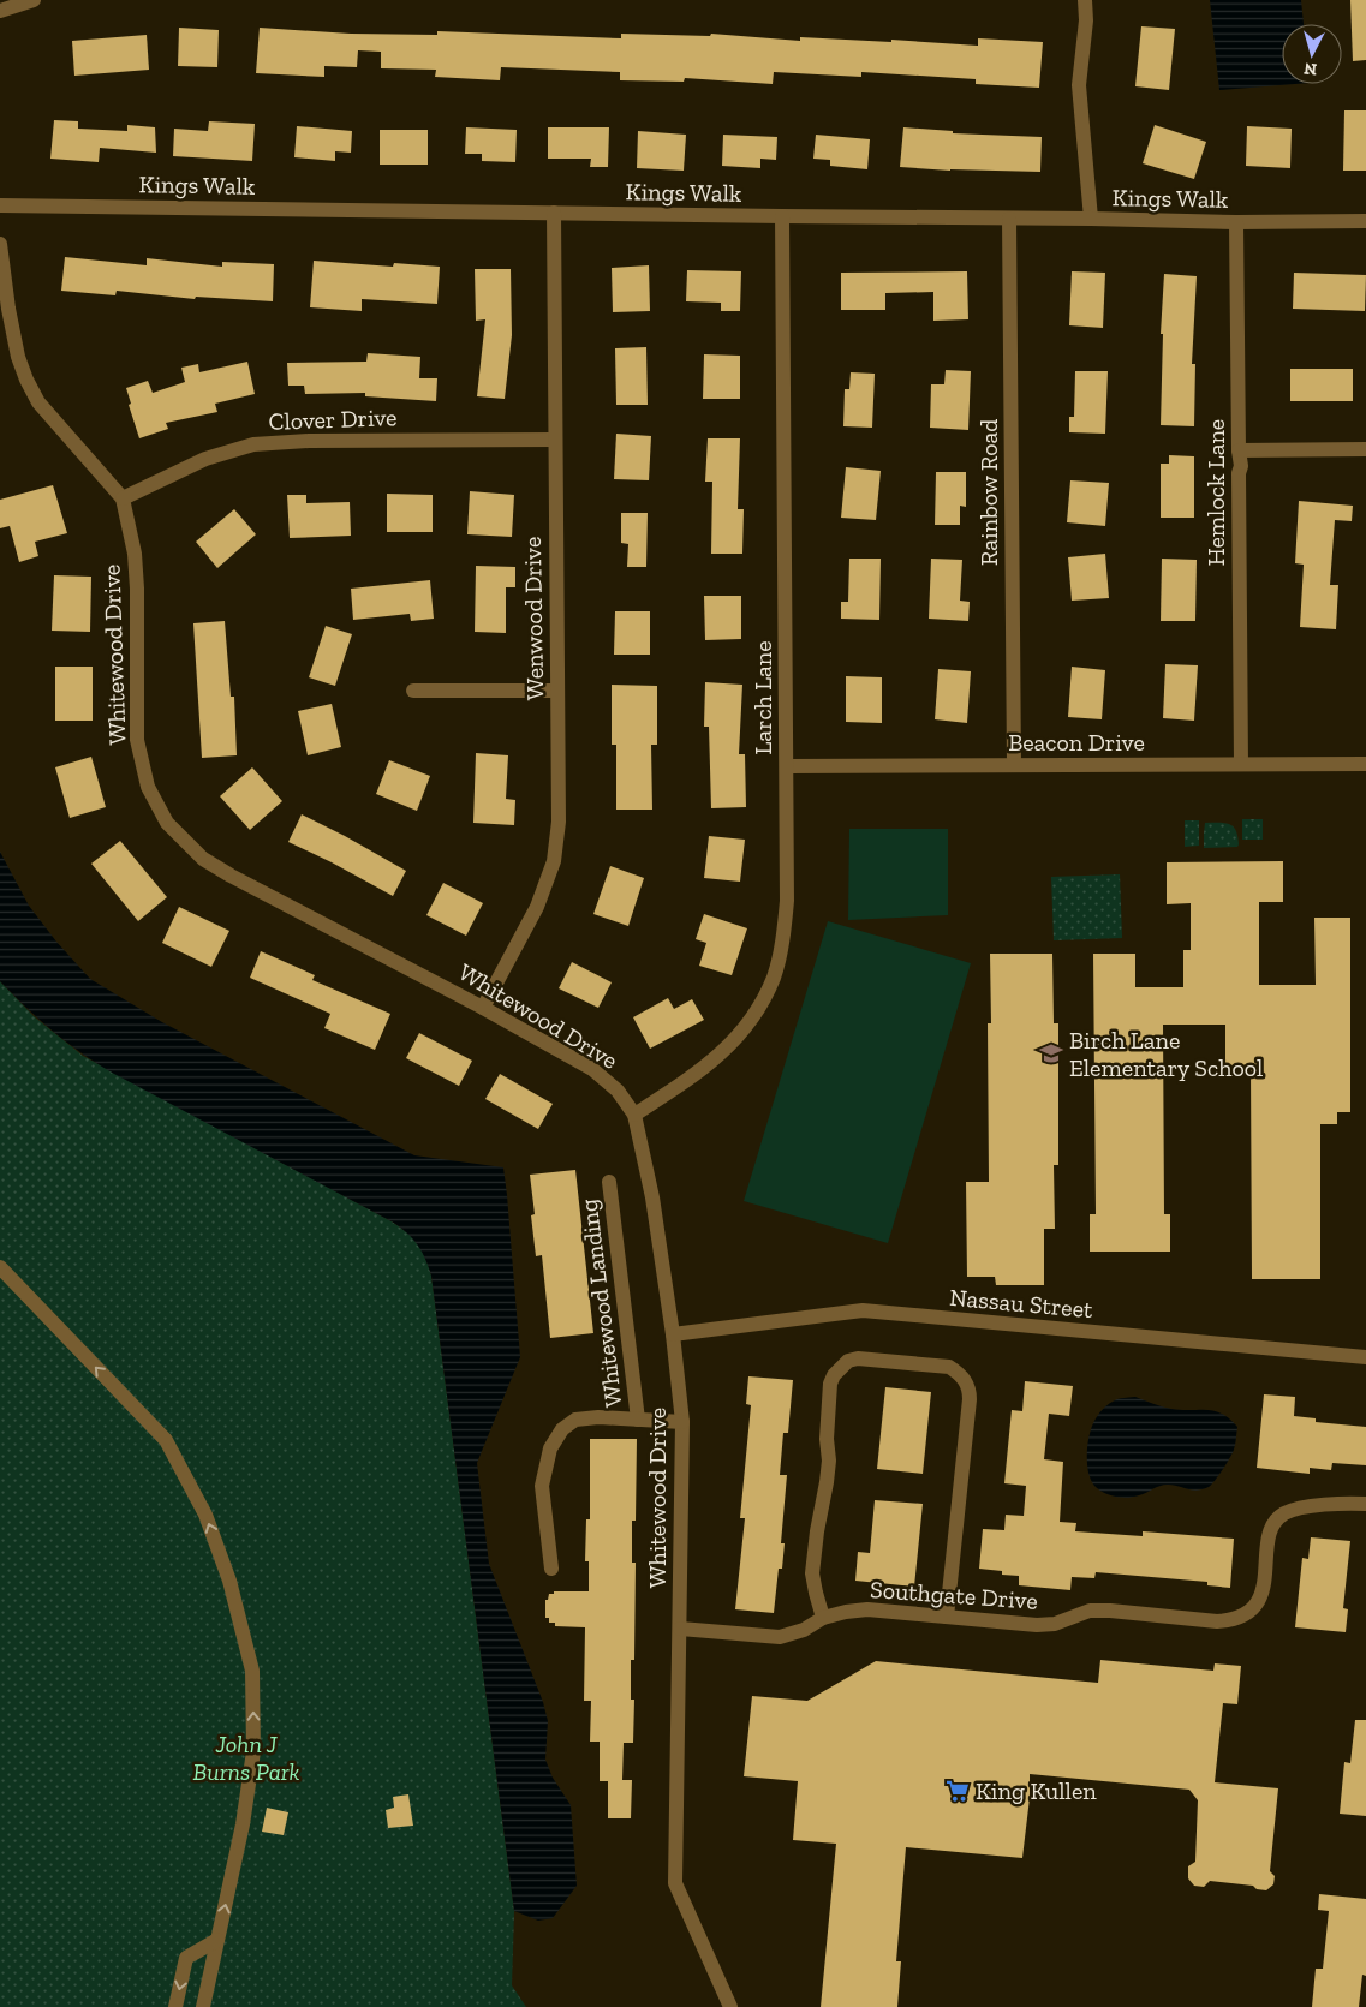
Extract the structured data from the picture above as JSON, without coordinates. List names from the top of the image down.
{
  "streets": {
    "street": [
      "Kings Walk",
      "Clover Drive",
      "Rainbow Road",
      "Hemlock Lane",
      "Wenwood Drive",
      "Whitewood Drive",
      "Larch Lane",
      "Beacon Drive",
      "Whitewood Landing",
      "Nassau Street",
      "Southgate Drive"
    ]
  },
  "crossings": [
    ["Kings Walk", "Rainbow Road"],
    ["Kings Walk", "Hemlock Lane"],
    ["Kings Walk", "Wenwood Drive"],
    ["Kings Walk", "Larch Lane"],
    ["Clover Drive", "Wenwood Drive"],
    ["Clover Drive", "Whitewood Drive"],
    ["Rainbow Road", "Beacon Drive"],
    ["Hemlock Lane", "Beacon Drive"],
    ["Wenwood Drive", "Whitewood Drive"],
    ["Whitewood Drive", "Larch Lane"],
    ["Whitewood Drive", "Whitewood Landing"],
    ["Whitewood Drive", "Nassau Street"],
    ["Whitewood Drive", "Southgate Drive"],
    ["Larch Lane", "Beacon Drive"]
  ],
  "parks": ["John J Burns Park"],
  "places": {
    "school or university": ["Birch Lane Elementary School"],
    "supermarket": ["King Kullen"]
  },
  "north": "bottom"
}
